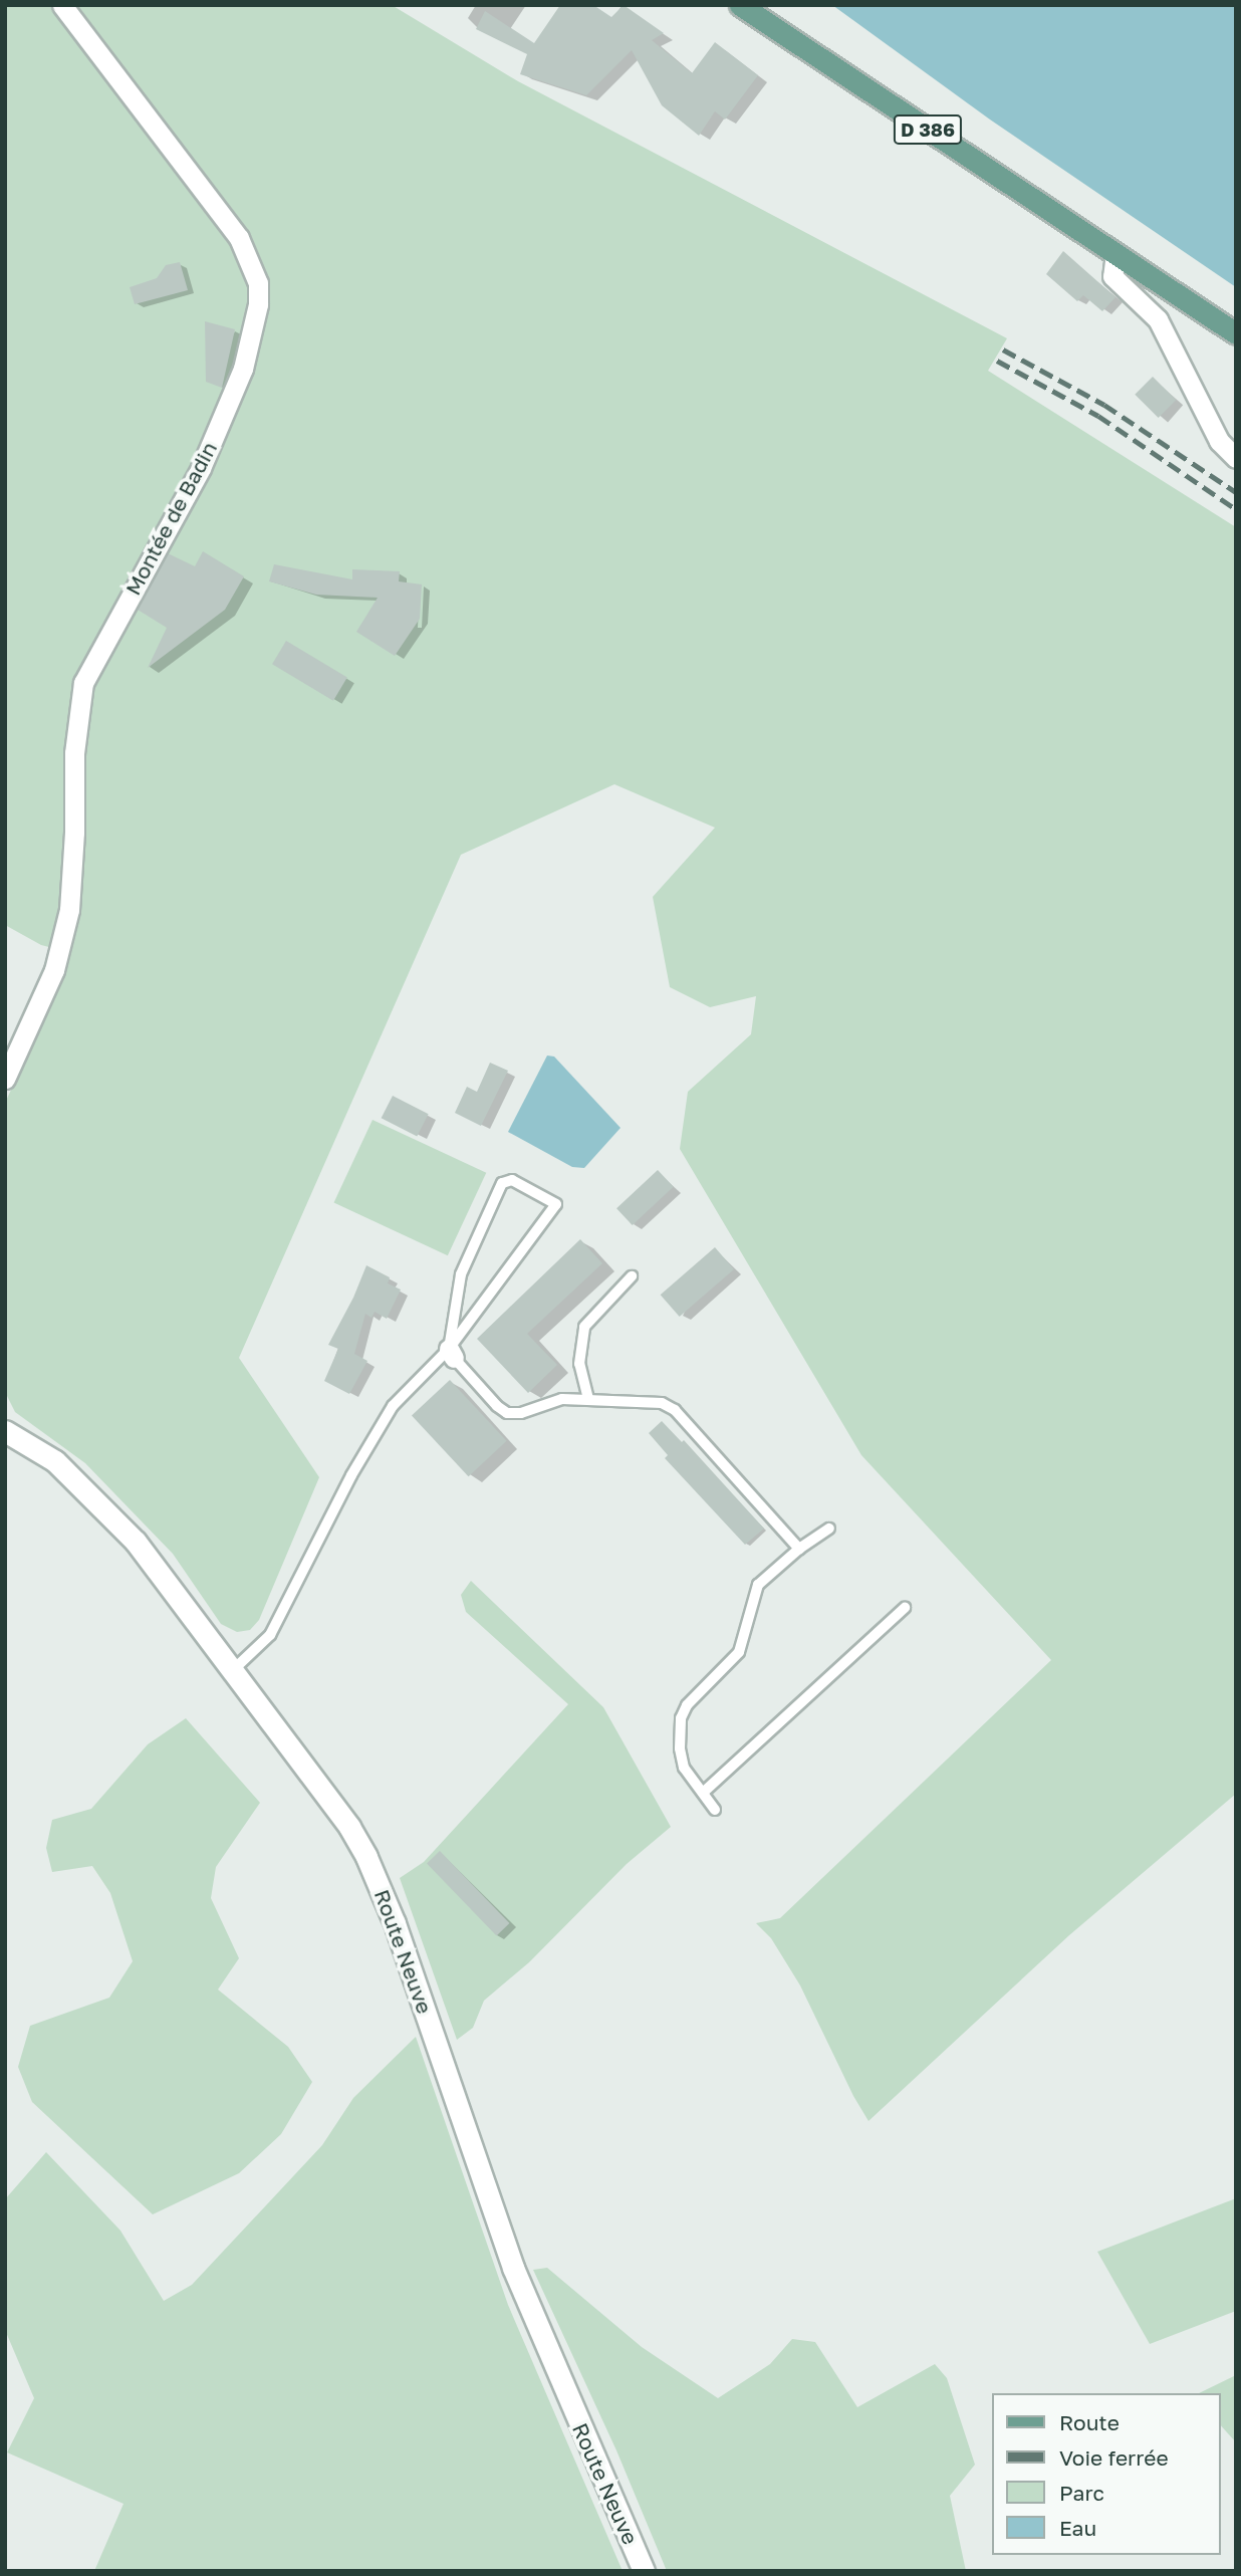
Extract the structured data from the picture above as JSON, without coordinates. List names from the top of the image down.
{
  "streets": {
    "main road": ["D 386"],
    "street": ["Montée de Badin", "Route Neuve"]
  },
  "legend": [
    "Route",
    "Voie ferrée",
    "Parc",
    "Eau"
  ]
}
